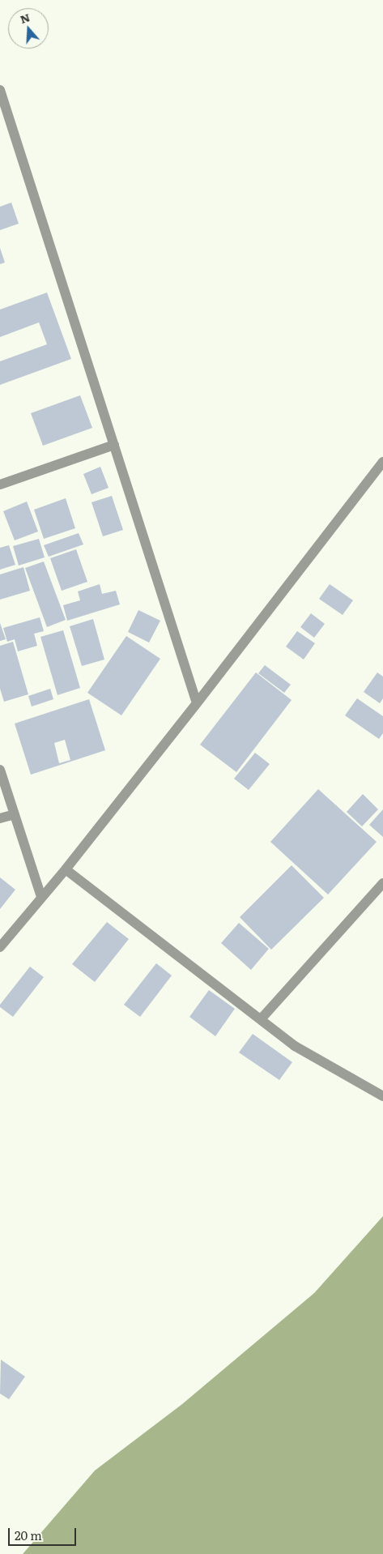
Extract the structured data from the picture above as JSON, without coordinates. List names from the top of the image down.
{
  "scale_bar": "20 m",
  "north": "top"
}
